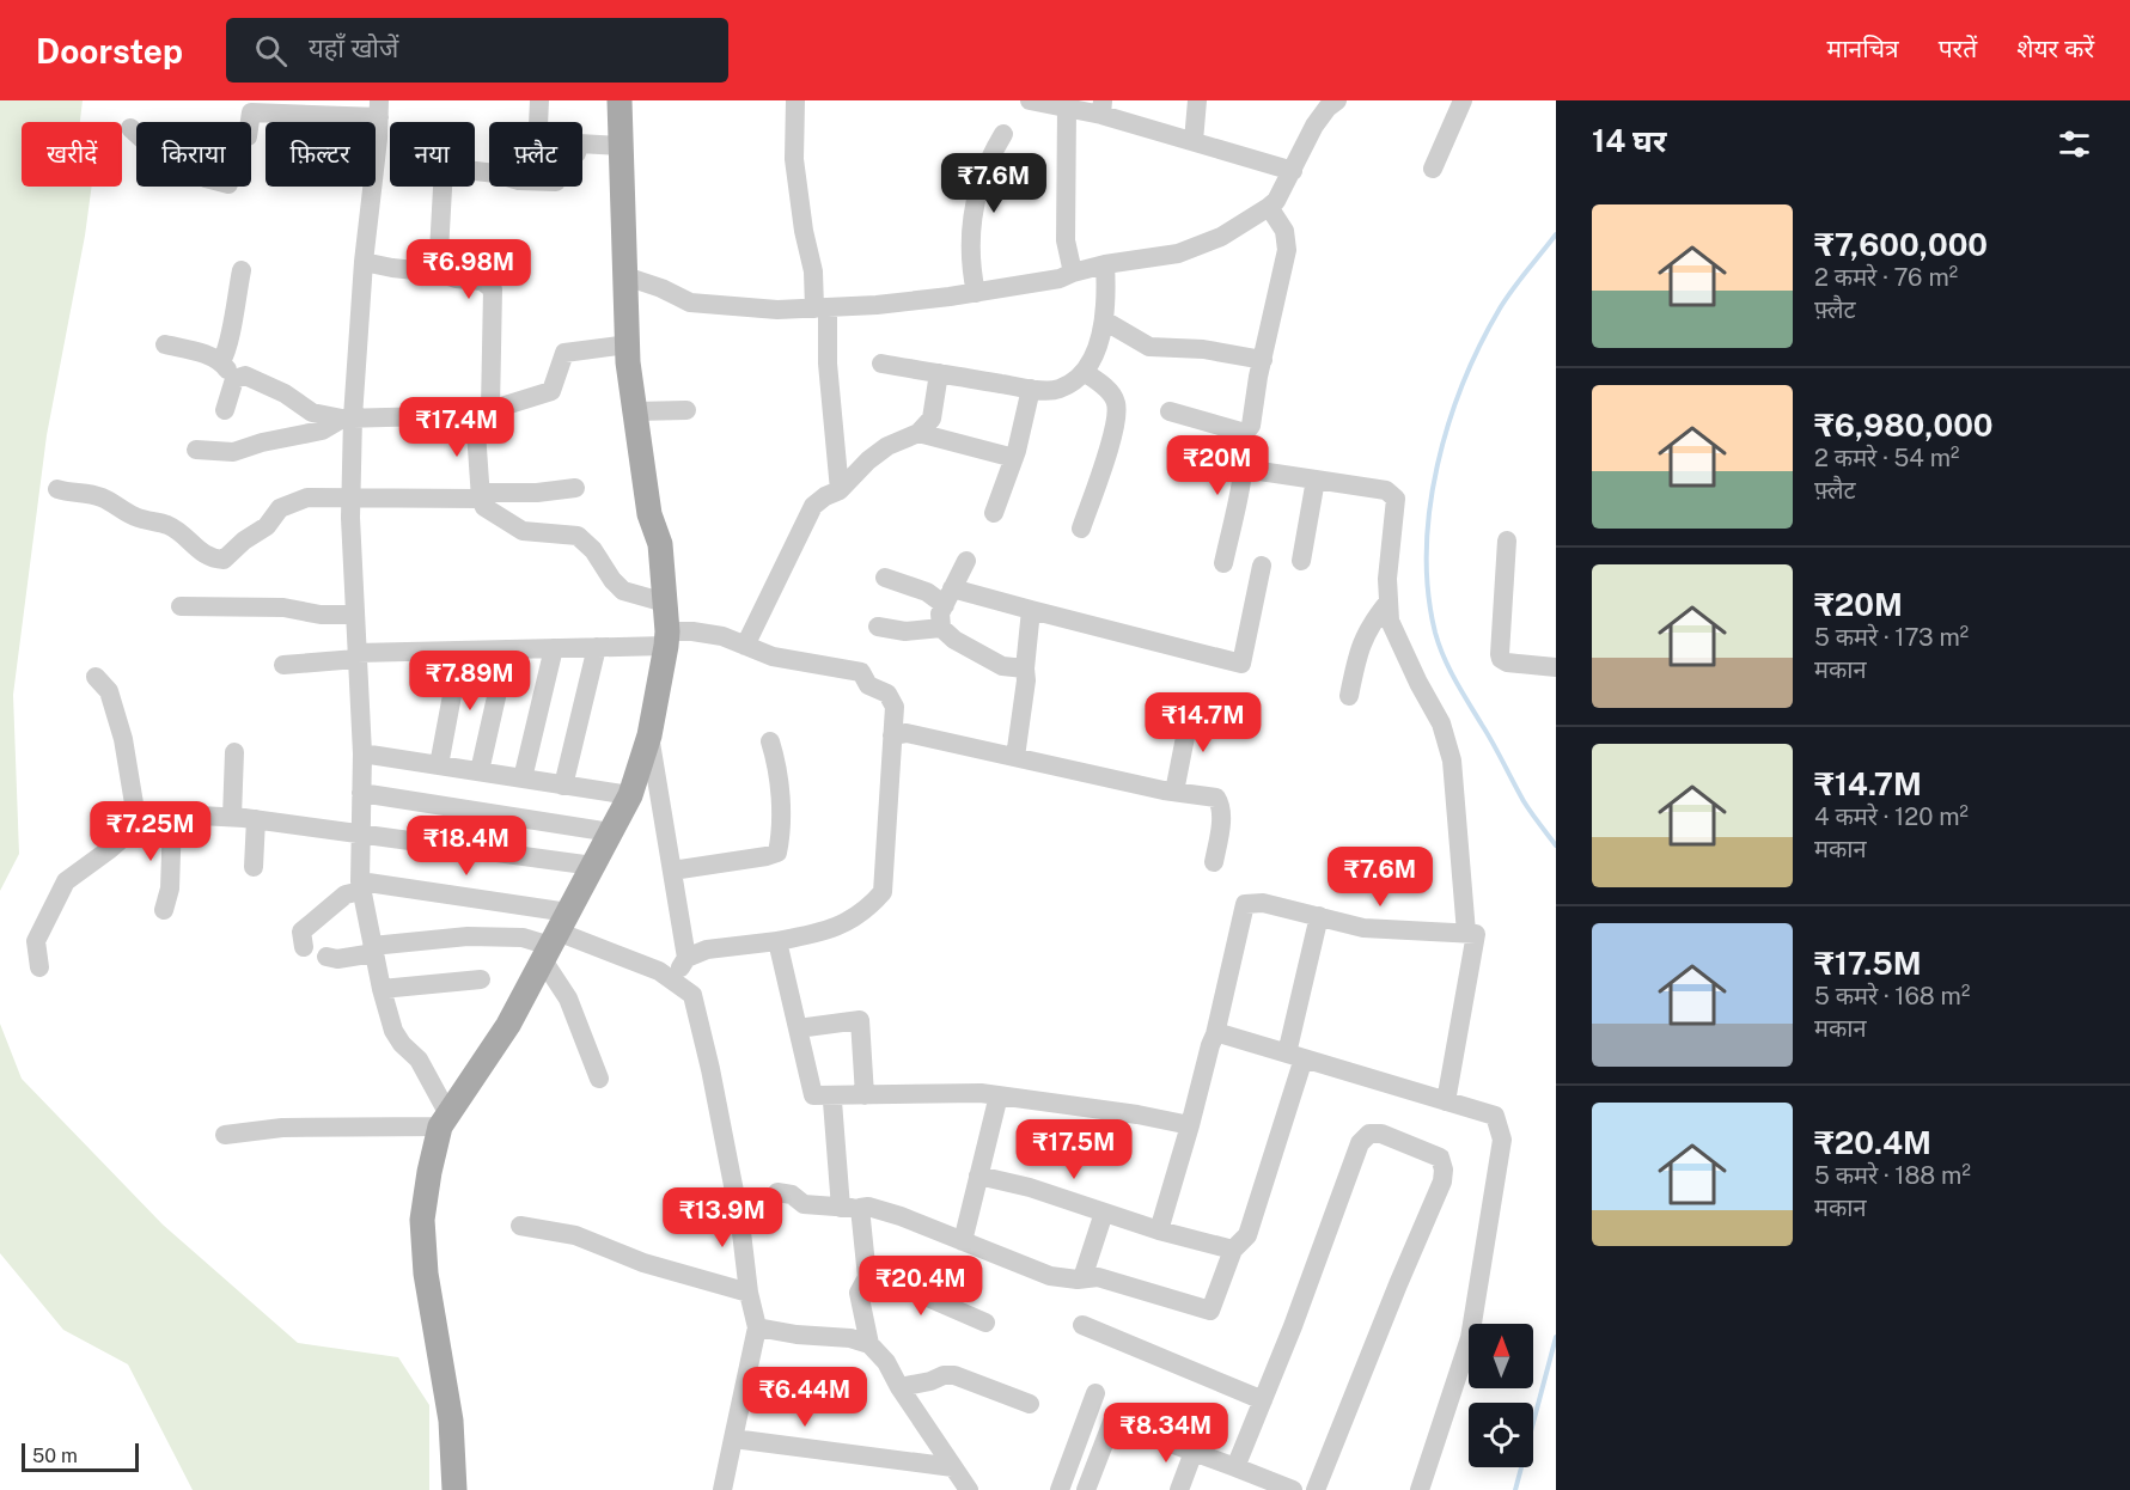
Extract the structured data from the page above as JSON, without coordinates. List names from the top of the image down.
{
  "scale_bar": "50 m",
  "north": "top",
  "page": {
    "header": "Doorstep",
    "search": "यहाँ खोजें",
    "nav": ["मानचित्र", "परतें", "शेयर करें"],
    "heading": "14 घर",
    "chip": [
      "खरीदें",
      "किराया",
      "फ़िल्टर",
      "नया",
      "फ़्लैट"
    ],
    "price": [
      "₹7.6M",
      "₹6.98M",
      "₹17.4M",
      "₹20M",
      "₹7.89M",
      "₹14.7M",
      "₹7.25M",
      "₹18.4M",
      "₹7.6M",
      "₹17.5M",
      "₹13.9M",
      "₹20.4M",
      "₹6.44M",
      "₹8.34M"
    ],
    "list": [
      {
        "name": "₹7,600,000",
        "note": "2 कमरे · 76 m² · फ़्लैट"
      },
      {
        "name": "₹6,980,000",
        "note": "2 कमरे · 54 m² · फ़्लैट"
      },
      {
        "name": "₹20M",
        "note": "5 कमरे · 173 m² · मकान"
      },
      {
        "name": "₹14.7M",
        "note": "4 कमरे · 120 m² · मकान"
      },
      {
        "name": "₹17.5M",
        "note": "5 कमरे · 168 m² · मकान"
      },
      {
        "name": "₹20.4M",
        "note": "5 कमरे · 188 m² · मकान"
      }
    ],
    "scale": "50 m"
  }
}
